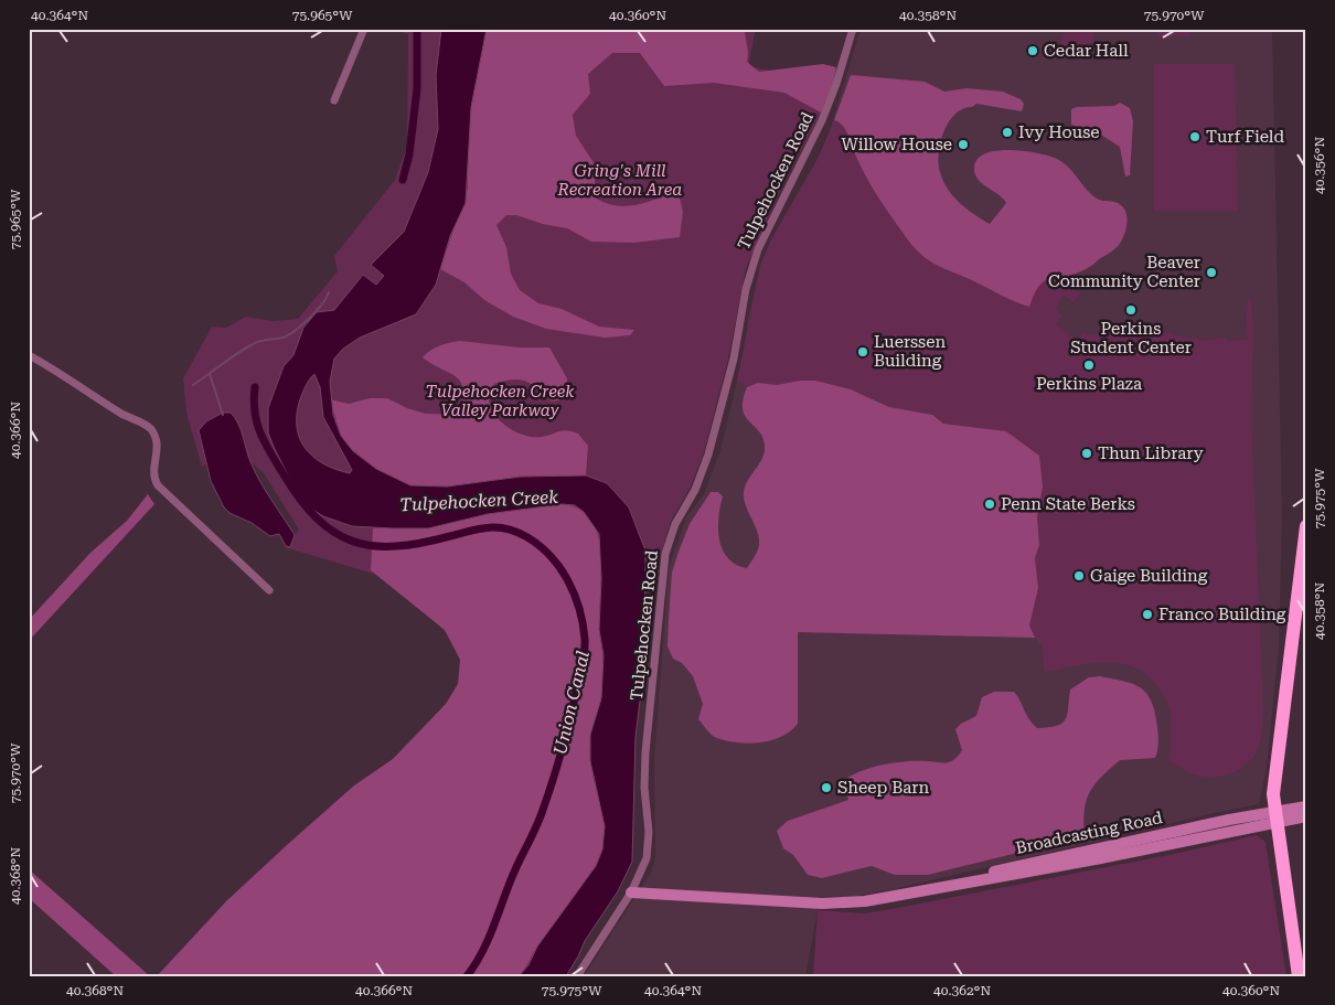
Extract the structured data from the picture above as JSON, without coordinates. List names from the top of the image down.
{
  "streets": {
    "street": ["Tulpehocken Road", "Broadcasting Road"]
  },
  "crossings": [
    ["Tulpehocken Road", "Broadcasting Road"]
  ],
  "water": ["Tulpehocken Creek", "Union Canal"],
  "parks": ["Gring's Mill Recreation Area", "Tulpehocken Creek Valley Parkway"],
  "places": [
    "Cedar Hall",
    "Ivy House",
    "Turf Field",
    "Willow House",
    "Beaver Community Center",
    "Perkins Student Center",
    "Luerssen Building",
    "Perkins Plaza",
    "Thun Library",
    "Penn State Berks",
    "Gaige Building",
    "Franco Building",
    "Sheep Barn"
  ],
  "coordinates": [
    "40.364°N",
    "75.965°W",
    "40.360°N",
    "40.358°N",
    "75.970°W",
    "40.356°N",
    "40.366°N",
    "75.975°W",
    "40.368°N",
    "40.362°N"
  ]
}
